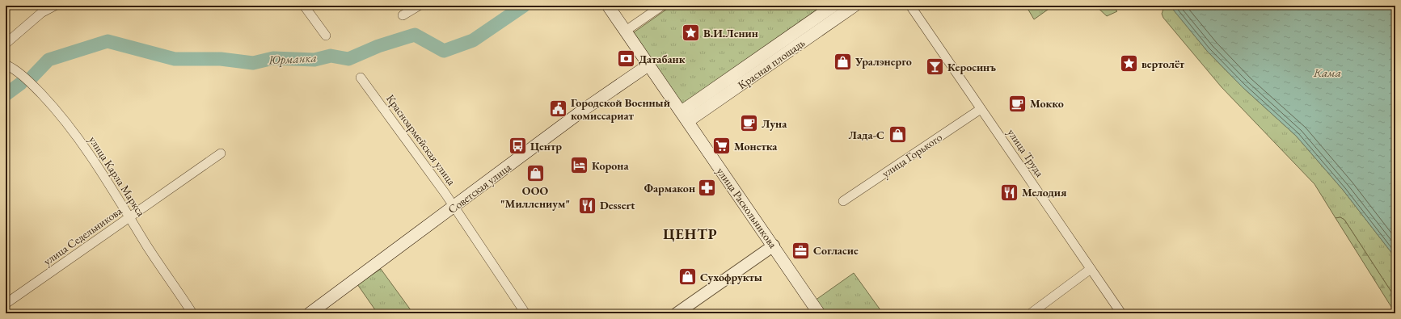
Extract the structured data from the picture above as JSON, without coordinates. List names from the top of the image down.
{
  "streets": {
    "main road": ["Красная площадь", "Советская улица", "улица Раскольникова"],
    "street": [
      "Красноармейская улица",
      "улица Труда",
      "улица Горького",
      "улица Карла Маркса",
      "улица Седельникова"
    ]
  },
  "crossings": [
    ["Красная площадь", "улица Раскольникова"],
    ["Красноармейская улица", "Советская улица"],
    ["улица Труда", "улица Горького"],
    ["улица Карла Маркса", "улица Седельникова"],
    ["Советская улица", "улица Раскольникова"]
  ],
  "districts": ["ЦЕНТР"],
  "water": ["Юрманка", "Кама"],
  "places": {
    "place": ["В.И.Ленин", "вертолёт"],
    "bank": ["Датабанк"],
    "shop": [
      "Уралэнерго",
      "Лада-С",
      "ООО \"Миллениум\"",
      "Сухофрукты"
    ],
    "bar": ["Керосинъ"],
    "cafe": ["Мокко", "Луна"],
    "public building": ["Городской Военный комиссариат"],
    "bus stop": ["Центр"],
    "supermarket": ["Монетка"],
    "hotel": ["Корона"],
    "pharmacy": ["Фармакон"],
    "restaurant": ["Мелодия", "Dessert"],
    "office": ["Согласие"]
  }
}
